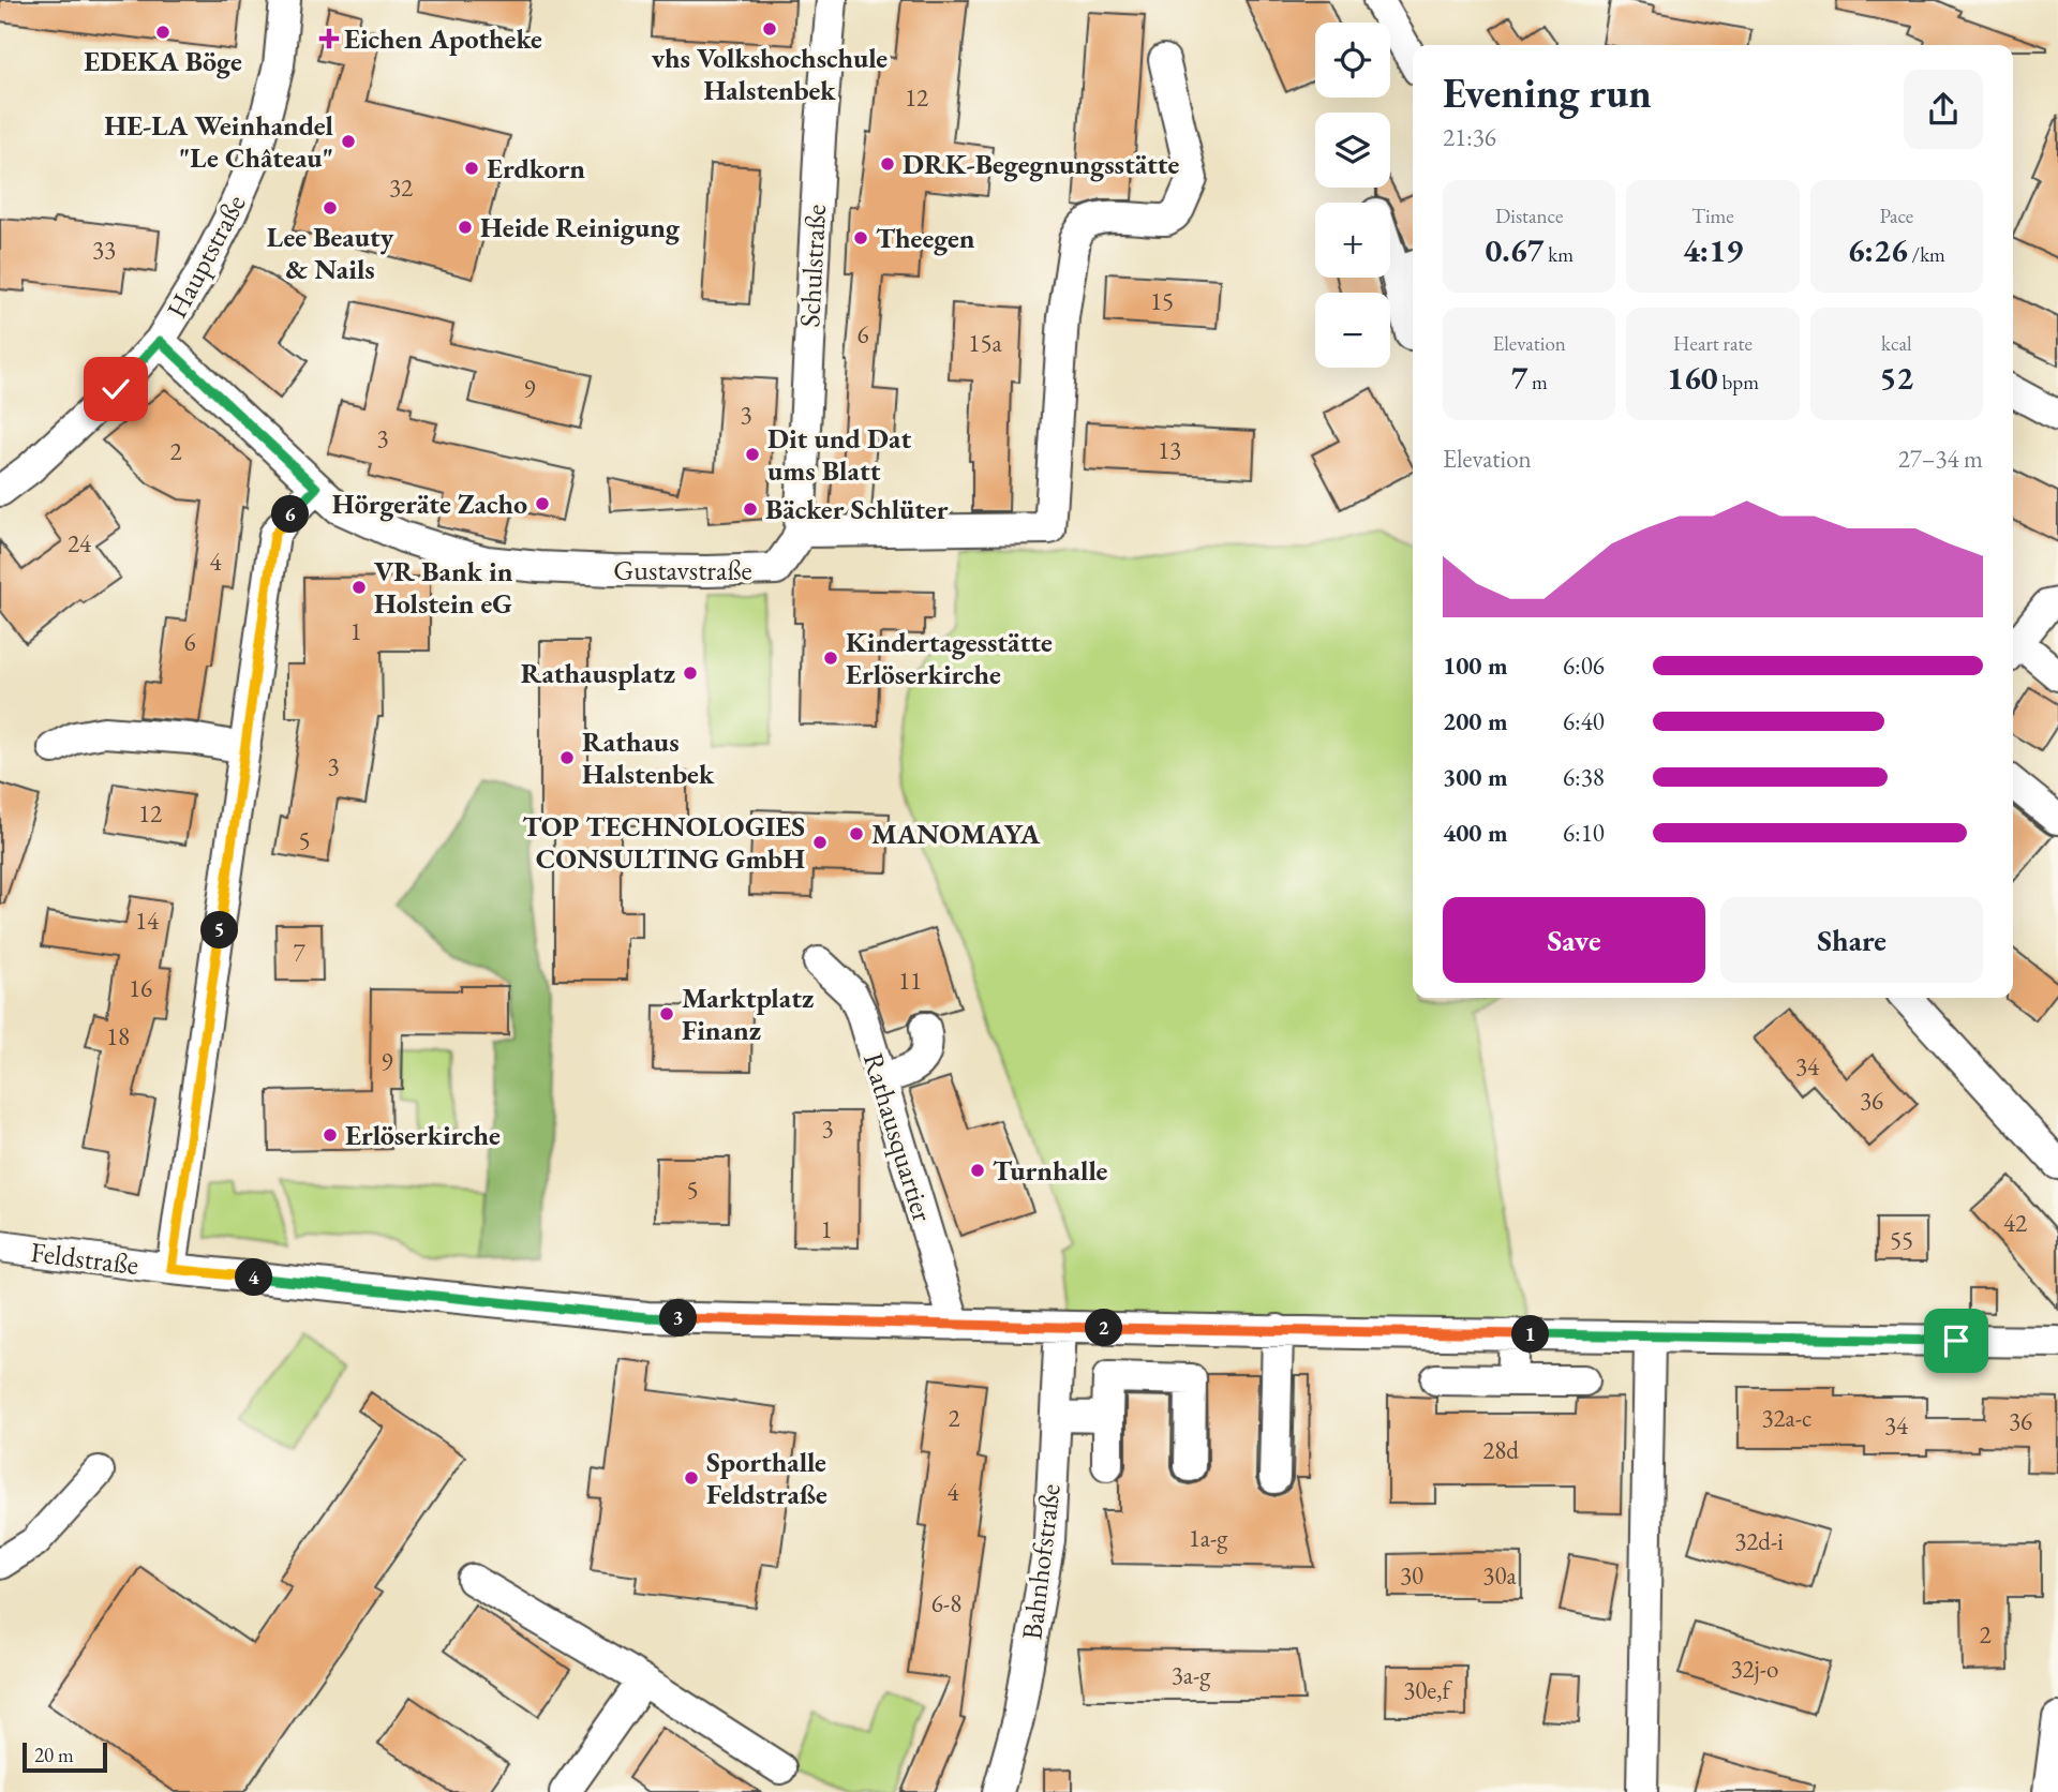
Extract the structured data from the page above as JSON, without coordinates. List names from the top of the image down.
{
  "streets": {
    "street": [
      "Hauptstraße",
      "Schulstraße",
      "Gustavstraße",
      "Rathausquartier",
      "Feldstraße",
      "Bahnhofstraße"
    ]
  },
  "crossings": [
    ["Hauptstraße", "Gustavstraße"],
    ["Schulstraße", "Gustavstraße"],
    ["Rathausquartier", "Feldstraße"],
    ["Feldstraße", "Bahnhofstraße"]
  ],
  "places": {
    "other": [
      "vhs Volkshochschule Halstenbek",
      "EDEKA Böge",
      "HE-LA Weinhandel \"Le Château\"",
      "DRK-Begegnungsstätte",
      "Erdkorn",
      "Lee Beauty & Nails",
      "Heide Reinigung",
      "Theegen",
      "Dit und Dat ums Blatt",
      "Hörgeräte Zacho",
      "Bäcker Schlüter",
      "VR Bank in Holstein eG",
      "Kindertagesstätte Erlöserkirche",
      "Rathausplatz",
      "Rathaus Halstenbek",
      "MANOMAYA",
      "TOP TECHNOLOGIES CONSULTING GmbH",
      "Marktplatz Finanz",
      "Erlöserkirche",
      "Turnhalle",
      "Sporthalle Feldstraße"
    ],
    "health": ["Eichen Apotheke"]
  },
  "house_numbers": [
    "12",
    "32",
    "33",
    "15",
    "6",
    "15a",
    "9",
    "3",
    "3",
    "13",
    "2",
    "24",
    "4",
    "1",
    "6",
    "3",
    "12",
    "5",
    "14",
    "7",
    "11",
    "16",
    "18",
    "9",
    "34",
    "36",
    "3",
    "5",
    "42",
    "1",
    "55",
    "2",
    "32a-c",
    "36",
    "34",
    "28d",
    "4",
    "1a-g",
    "32d-i",
    "30",
    "30a",
    "6-8",
    "2",
    "32j-o",
    "3a-g",
    "30e,f"
  ],
  "scale_bar": "20 m",
  "page": {
    "map_buttons": ["+", "−"],
    "heading": ["Evening run", "21:36"],
    "stats": [
      ["Distance", "0.67 km"],
      ["Time", "4:19"],
      ["Pace", "6:26 /km"],
      ["Elevation", "7 m"],
      ["Heart rate", "160 bpm"],
      ["kcal", "52"]
    ],
    "chart": ["Elevation", "27–34 m"],
    "pins": [
      "6",
      "5",
      "4",
      "3",
      "2",
      "1"
    ],
    "list": [
      {
        "name": "100 m",
        "note": "6:06"
      },
      {
        "name": "200 m",
        "note": "6:40"
      },
      {
        "name": "300 m",
        "note": "6:38"
      },
      {
        "name": "400 m",
        "note": "6:10"
      }
    ],
    "buttons": ["Save", "Share"],
    "scale": "20 m"
  }
}
